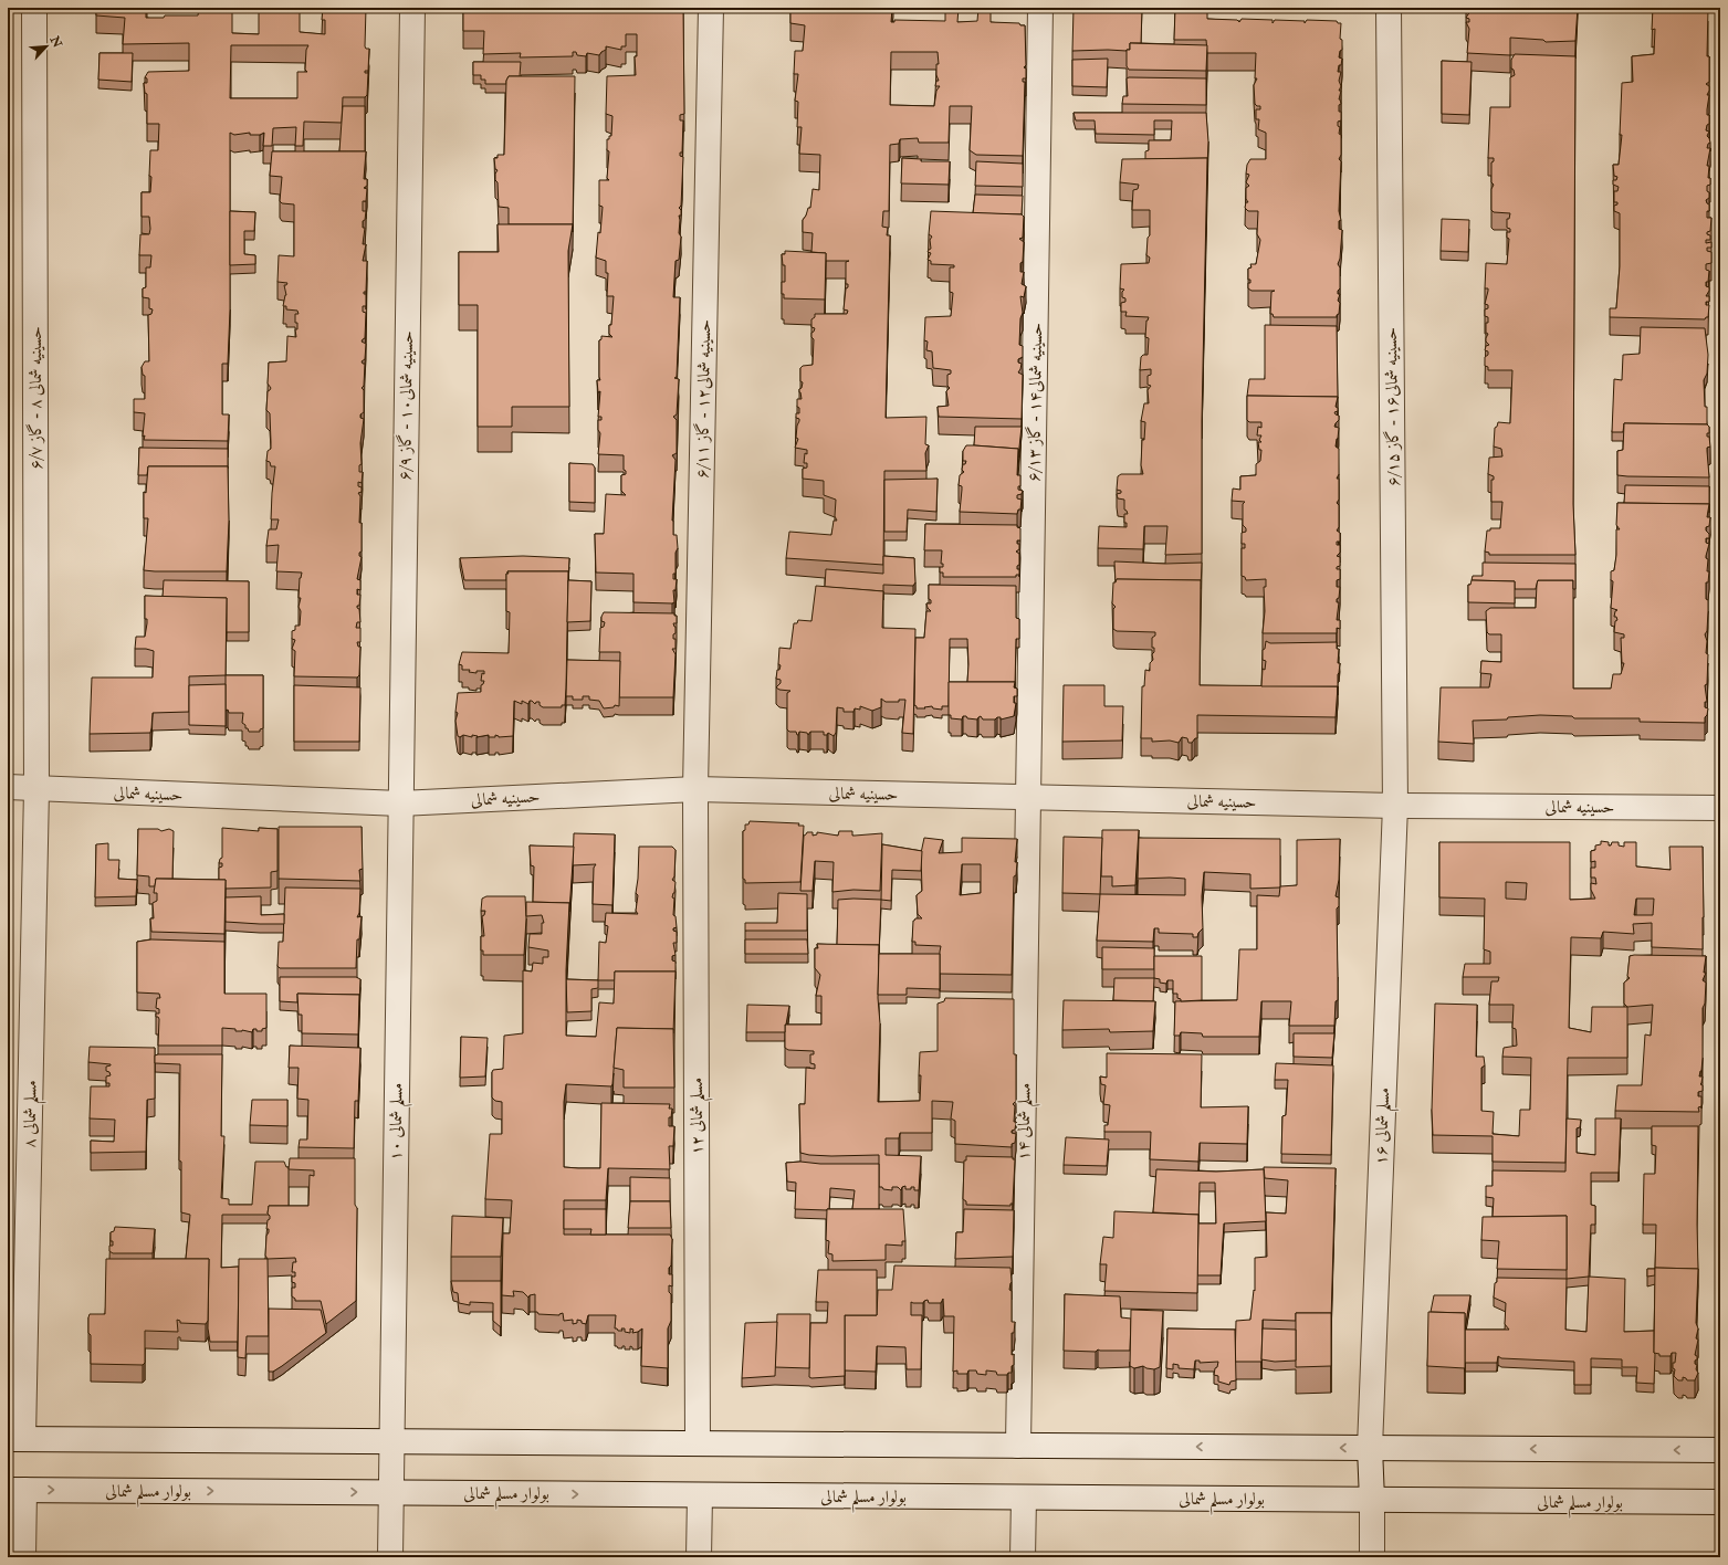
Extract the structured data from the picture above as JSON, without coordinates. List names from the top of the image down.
{
  "streets": {
    "street": [
      "حسینیه شمالی ۸ - گاز ۶/۷",
      "حسینیه شمالی۱۲ - گاز ۶/۱۱",
      "حسینیه شمالی۱۴ - گاز ۶/۱۳",
      "حسینیه شمالی۱۰ - گاز ۶/۹",
      "حسینیه شمالی۱۶ - گاز ۶/۱۵",
      "حسینیه شمالی",
      "مسلم شمالی ۸",
      "مسلم شمالی ۱۲",
      "مسلم شمالی ۱۰",
      "مسلم شمالی ۱۴",
      "مسلم شمالی ۱۶",
      "بولوار مسلم شمالی"
    ]
  },
  "crossings": [
    ["حسینیه شمالی ۸ - گاز ۶/۷", "حسینیه شمالی"],
    ["حسینیه شمالی ۸ - گاز ۶/۷", "مسلم شمالی ۸"],
    ["حسینیه شمالی۱۲ - گاز ۶/۱۱", "حسینیه شمالی"],
    ["حسینیه شمالی۱۲ - گاز ۶/۱۱", "مسلم شمالی ۱۲"],
    ["حسینیه شمالی۱۴ - گاز ۶/۱۳", "حسینیه شمالی"],
    ["حسینیه شمالی۱۴ - گاز ۶/۱۳", "مسلم شمالی ۱۴"],
    ["حسینیه شمالی۱۰ - گاز ۶/۹", "حسینیه شمالی"],
    ["حسینیه شمالی۱۰ - گاز ۶/۹", "مسلم شمالی ۱۰"],
    ["حسینیه شمالی۱۶ - گاز ۶/۱۵", "حسینیه شمالی"],
    ["حسینیه شمالی۱۶ - گاز ۶/۱۵", "مسلم شمالی ۱۶"],
    ["حسینیه شمالی", "مسلم شمالی ۸"],
    ["حسینیه شمالی", "مسلم شمالی ۱۲"],
    ["حسینیه شمالی", "مسلم شمالی ۱۰"],
    ["حسینیه شمالی", "مسلم شمالی ۱۴"],
    ["حسینیه شمالی", "مسلم شمالی ۱۶"],
    ["مسلم شمالی ۱۰", "بولوار مسلم شمالی"],
    ["مسلم شمالی ۱۶", "بولوار مسلم شمالی"]
  ],
  "north": "top right"
}
